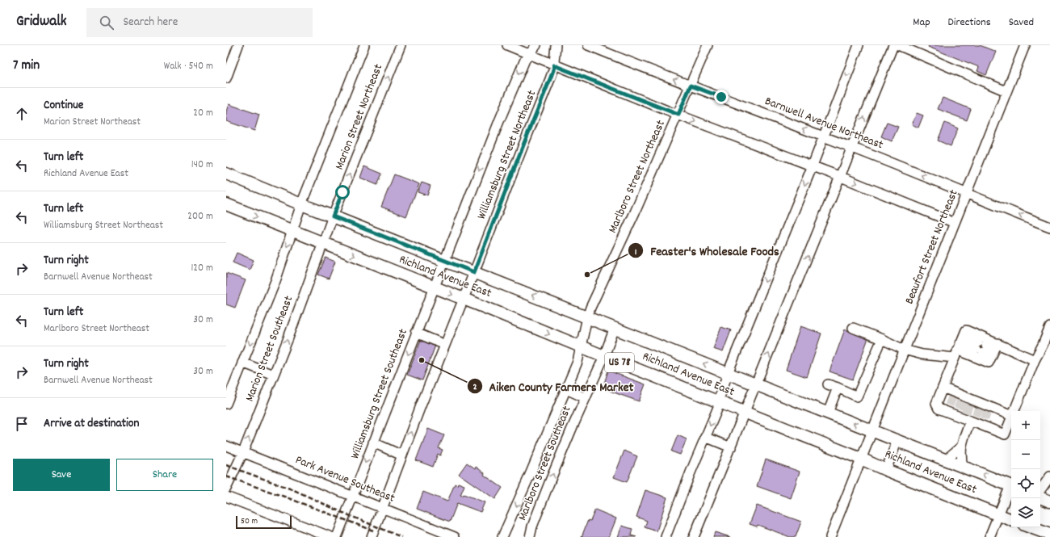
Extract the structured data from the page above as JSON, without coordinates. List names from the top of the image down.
{
  "streets": {
    "main road": ["Richland Avenue East", "US 78"],
    "street": [
      "Marion Street Northeast",
      "Barnwell Avenue Northeast",
      "Williamsburg Street Northeast",
      "Marlboro Street Northeast",
      "Beaufort Street Northeast",
      "Marion Street Southeast",
      "Williamsburg Street Southeast",
      "Marlboro Street Southeast",
      "Park Avenue Southeast"
    ]
  },
  "crossings": [
    ["Marion Street Northeast", "Richland Avenue East"],
    ["Marion Street Northeast", "Marion Street Southeast"],
    ["Barnwell Avenue Northeast", "Marlboro Street Northeast"],
    ["Barnwell Avenue Northeast", "Beaufort Street Northeast"],
    ["Williamsburg Street Northeast", "Richland Avenue East"],
    ["Williamsburg Street Northeast", "Williamsburg Street Southeast"],
    ["Marlboro Street Northeast", "Richland Avenue East"],
    ["Marlboro Street Northeast", "Marlboro Street Southeast"],
    ["Beaufort Street Northeast", "Richland Avenue East"],
    ["Richland Avenue East", "Marion Street Southeast"],
    ["Richland Avenue East", "Williamsburg Street Southeast"],
    ["Richland Avenue East", "Marlboro Street Southeast"],
    ["Marion Street Southeast", "Park Avenue Southeast"],
    ["Williamsburg Street Southeast", "Park Avenue Southeast"]
  ],
  "places": ["Feaster's Wholesale Foods", "Aiken County Farmers Market"],
  "scale_bar": "50 m",
  "page": {
    "header": "Gridwalk",
    "search": "Search here",
    "nav": ["Map", "Directions", "Saved"],
    "heading": ["7 min", "Walk · 540 m"],
    "list": [
      ["Continue", "Marion Street Northeast", "20 m"],
      ["Turn left", "Richland Avenue East", "140 m"],
      ["Turn left", "Williamsburg Street Northeast", "200 m"],
      ["Turn right", "Barnwell Avenue Northeast", "120 m"],
      ["Turn left", "Marlboro Street Northeast", "30 m"],
      ["Turn right", "Barnwell Avenue Northeast", "30 m"],
      "Arrive at destination"
    ],
    "map_buttons": ["+", "−"],
    "buttons": ["Save", "Share"],
    "scale": "50 m"
  }
}
